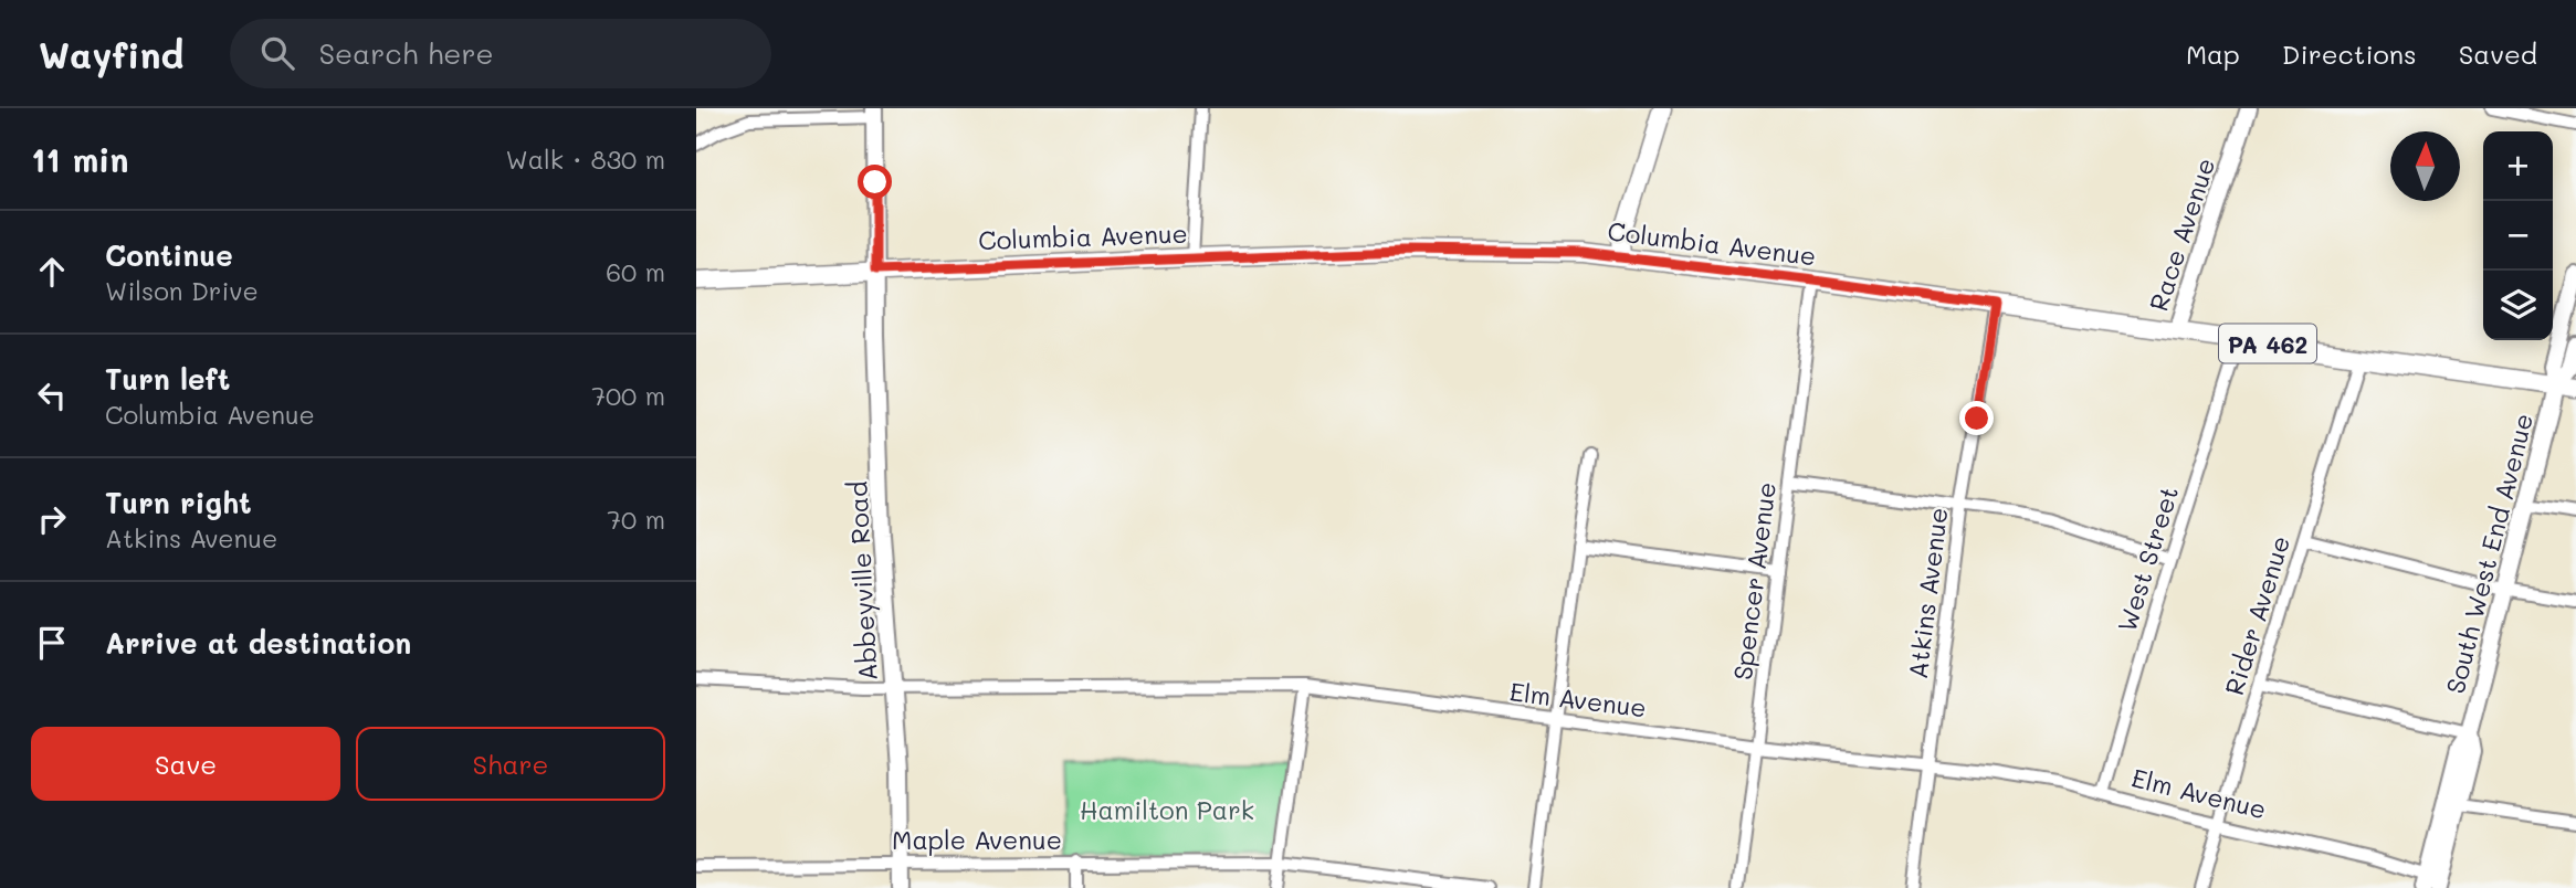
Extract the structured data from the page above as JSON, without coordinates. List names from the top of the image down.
{
  "streets": {
    "main road": ["Columbia Avenue", "PA 462"],
    "street": [
      "Race Avenue",
      "South West End Avenue",
      "West Street",
      "Abbeyville Road",
      "Spencer Avenue",
      "Atkins Avenue",
      "Rider Avenue",
      "Elm Avenue",
      "Maple Avenue"
    ]
  },
  "crossings": [
    ["Race Avenue", "Columbia Avenue"],
    ["Columbia Avenue", "South West End Avenue"],
    ["Columbia Avenue", "West Street"],
    ["Columbia Avenue", "Abbeyville Road"],
    ["Columbia Avenue", "Spencer Avenue"],
    ["Columbia Avenue", "Atkins Avenue"],
    ["Columbia Avenue", "Rider Avenue"],
    ["South West End Avenue", "Elm Avenue"],
    ["West Street", "Elm Avenue"],
    ["Abbeyville Road", "Elm Avenue"],
    ["Abbeyville Road", "Maple Avenue"],
    ["Spencer Avenue", "Elm Avenue"],
    ["Atkins Avenue", "Elm Avenue"],
    ["Rider Avenue", "Elm Avenue"]
  ],
  "parks": ["Hamilton Park"],
  "north": "top",
  "page": {
    "header": "Wayfind",
    "search": "Search here",
    "nav": ["Map", "Directions", "Saved"],
    "heading": ["11 min", "Walk · 830 m"],
    "map_buttons": ["+", "−"],
    "list": [
      ["Continue", "Wilson Drive", "60 m"],
      ["Turn left", "Columbia Avenue", "700 m"],
      ["Turn right", "Atkins Avenue", "70 m"],
      "Arrive at destination"
    ],
    "buttons": ["Save", "Share"]
  }
}
